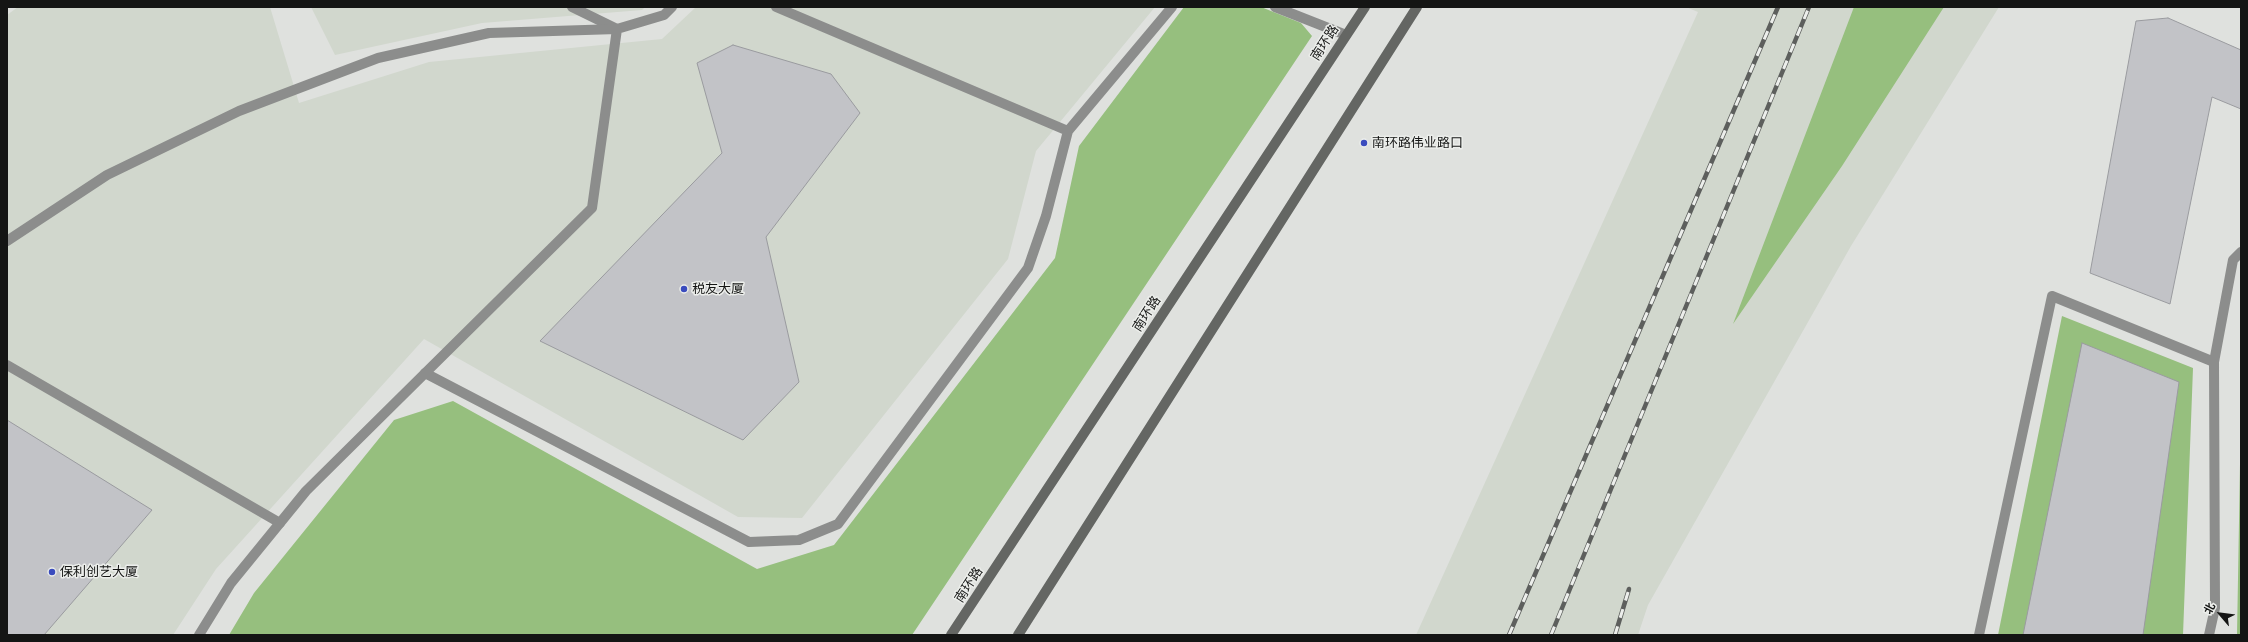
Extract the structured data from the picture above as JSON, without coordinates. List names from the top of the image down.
{
  "streets": {
    "main road": ["南环路"]
  },
  "places": ["南环路伟业路口", "税友大厦", "保利创艺大厦"],
  "north": "top left"
}
